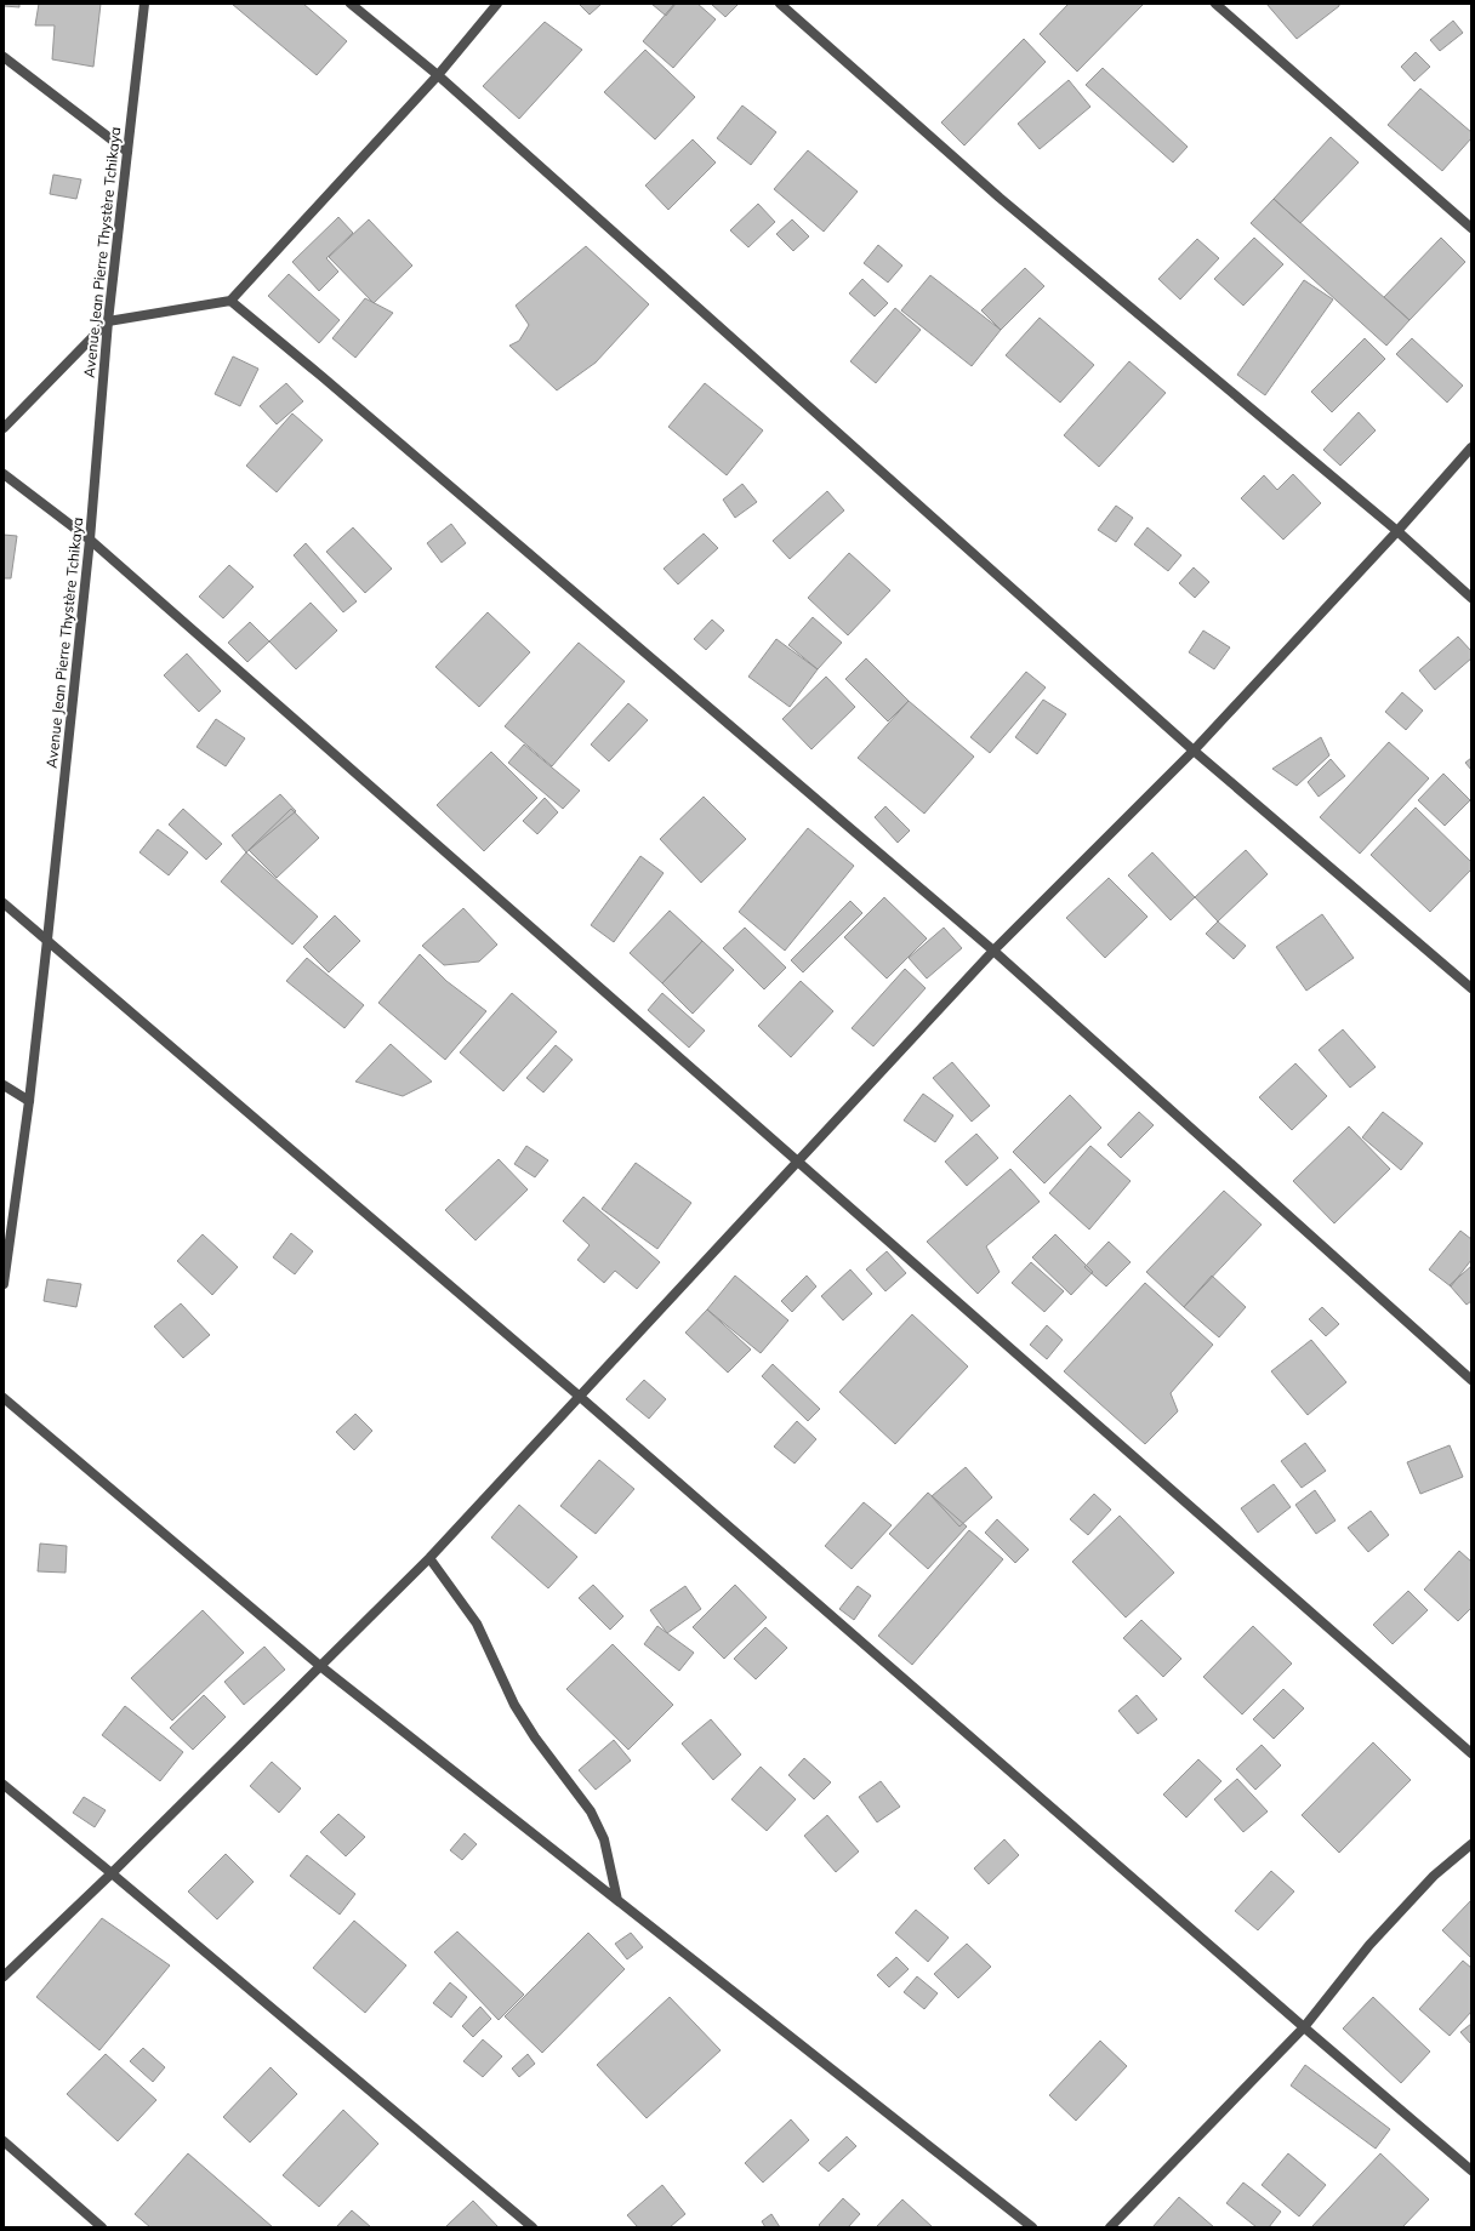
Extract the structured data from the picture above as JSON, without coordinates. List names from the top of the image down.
{
  "streets": {
    "street": ["Avenue Jean Pierre Thystère Tchikaya"]
  }
}
